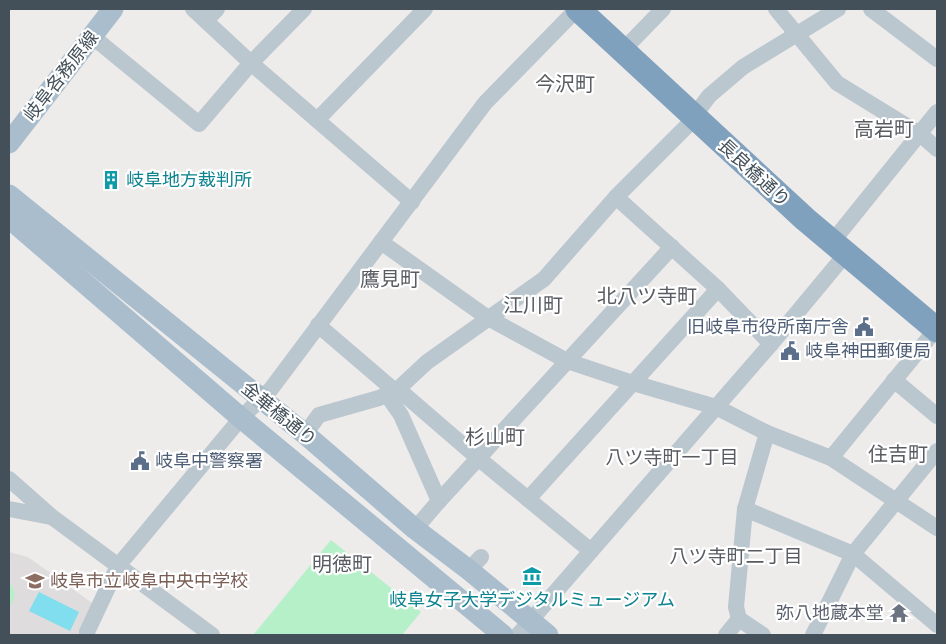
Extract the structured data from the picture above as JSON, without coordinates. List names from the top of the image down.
{
  "streets": {
    "highway": ["長良橋通り"],
    "main road": ["岐阜各務原線", "金華橋通り"]
  },
  "districts": [
    "今沢町",
    "高岩町",
    "鷹見町",
    "北八ツ寺町",
    "江川町",
    "杉山町",
    "住吉町",
    "八ツ寺町一丁目",
    "八ツ寺町二丁目",
    "明徳町"
  ],
  "places": {
    "building": ["岐阜地方裁判所"],
    "public building": ["旧岐阜市役所南庁舎", "岐阜神田郵便局", "岐阜中警察署"],
    "museum": ["岐阜女子大学デジタルミュージアム"],
    "school or university": ["岐阜市立岐阜中央中学校"],
    "temple": ["弥八地蔵本堂"]
  }
}
